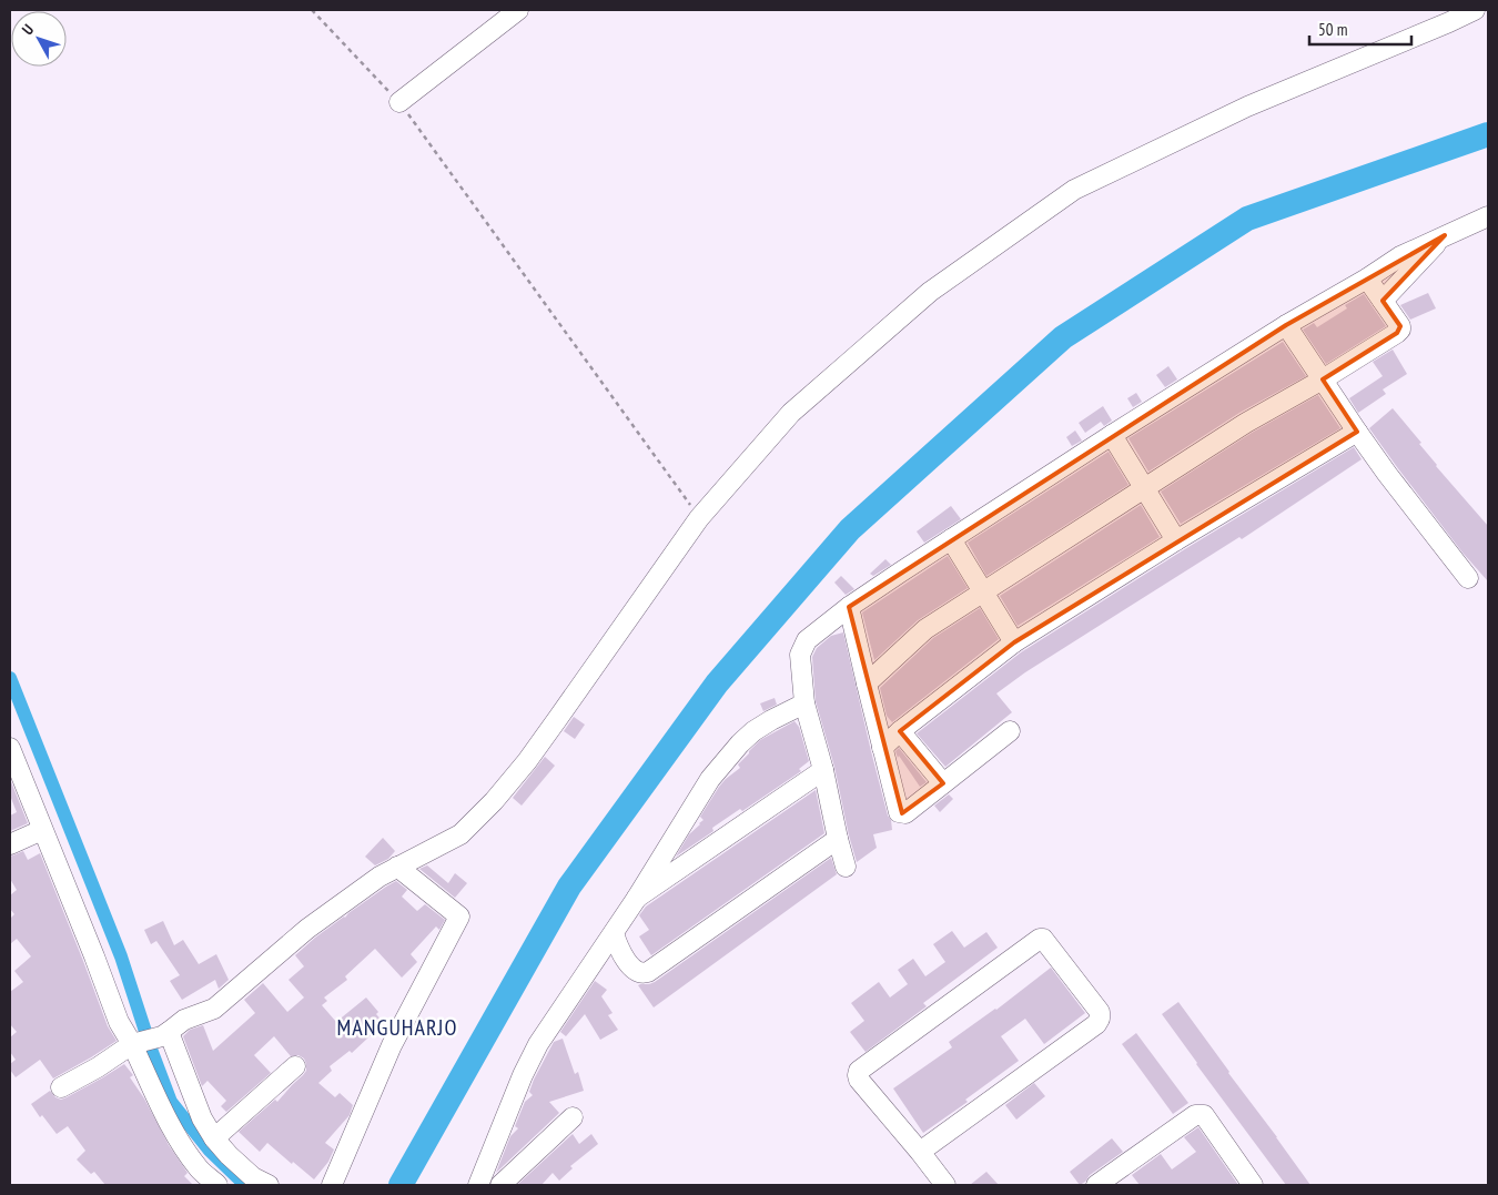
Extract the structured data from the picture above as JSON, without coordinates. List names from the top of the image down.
{
  "districts": ["MANGUHARJO"],
  "scale_bar": "50 m",
  "north": "top left"
}
